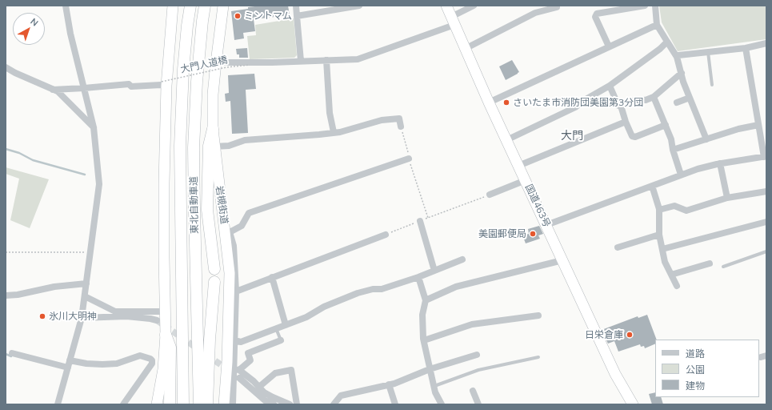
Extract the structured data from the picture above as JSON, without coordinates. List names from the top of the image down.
{
  "streets": {
    "highway": ["東北自動車道", "岩槻街道", "国道463号"],
    "path": ["大門人道橋"]
  },
  "districts": ["大門"],
  "places": [
    "ミントマム",
    "さいたま市消防団美園第3分団",
    "美園郵便局",
    "氷川大明神",
    "日栄倉庫"
  ],
  "legend": ["道路", "公園", "建物"],
  "north": "top right"
}
